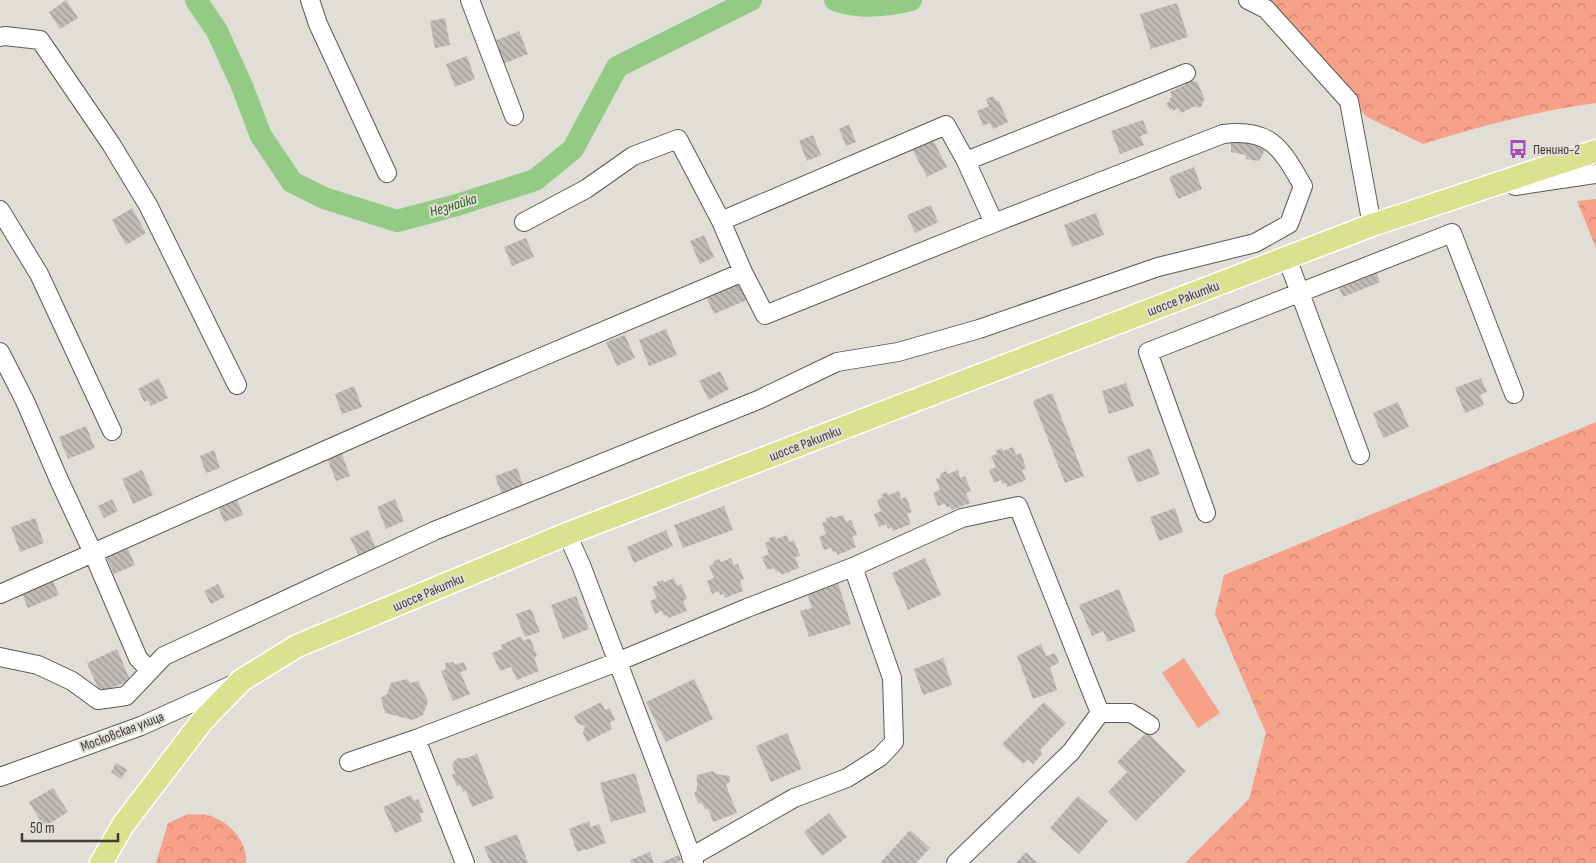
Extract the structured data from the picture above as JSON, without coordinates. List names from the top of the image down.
{
  "streets": {
    "main road": ["шоссе Ракитки"],
    "street": ["Московская улица"]
  },
  "crossings": [
    ["шоссе Ракитки", "Московская улица"]
  ],
  "water": ["Незнайка"],
  "places": {
    "bus stop": ["Пенино-2"]
  },
  "scale_bar": "50 m"
}
